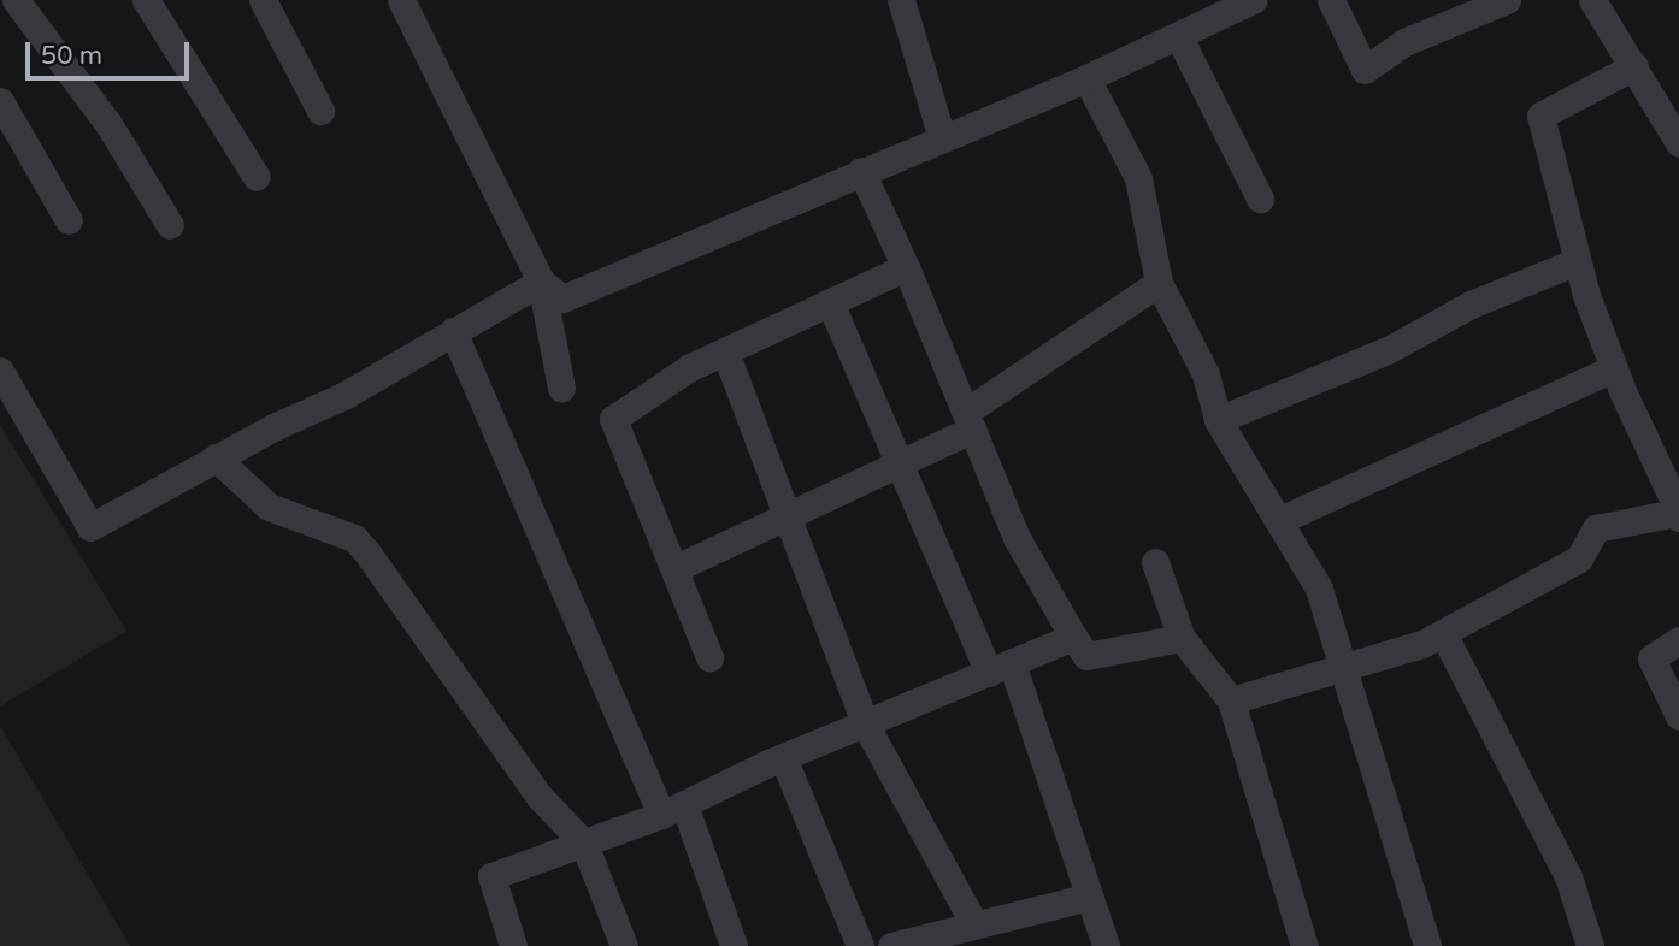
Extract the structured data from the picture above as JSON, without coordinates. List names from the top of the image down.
{
  "scale_bar": "50 m"
}
